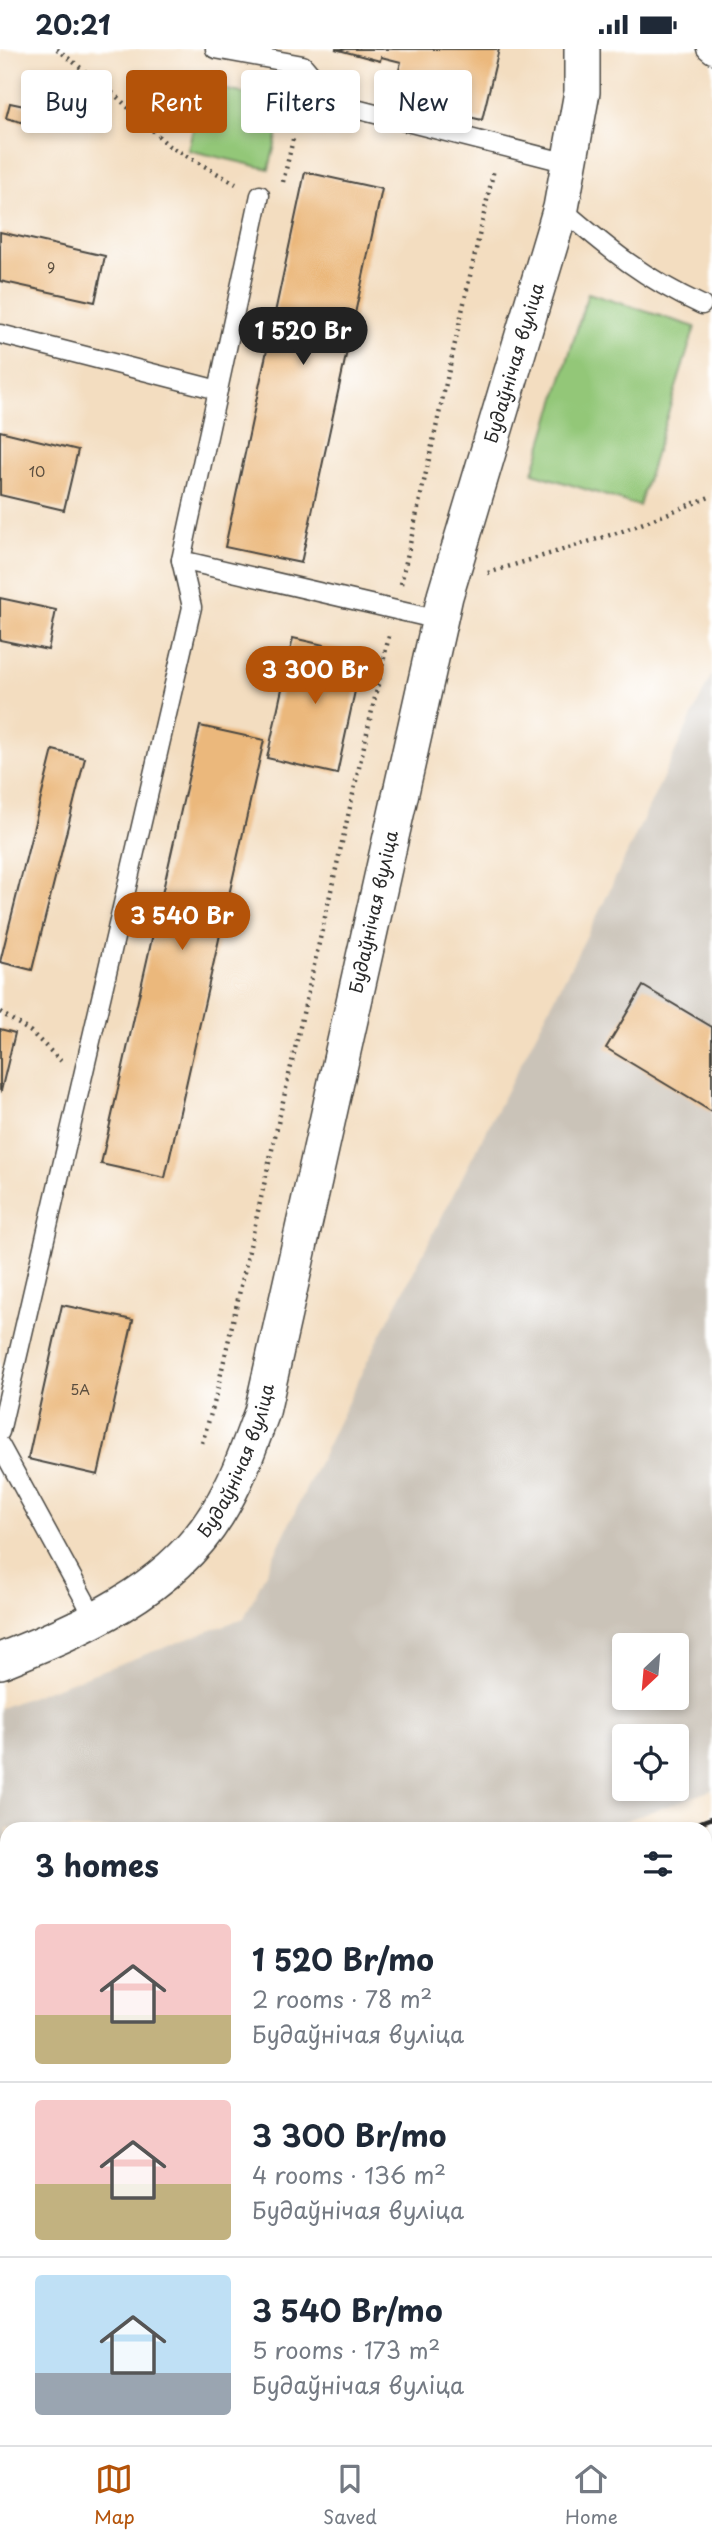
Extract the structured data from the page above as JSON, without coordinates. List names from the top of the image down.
{
  "streets": {
    "street": ["Будаўнічая вуліца"]
  },
  "house_numbers": ["9", "10", "5А"],
  "north": "bottom left",
  "page": {
    "status": "20:21",
    "chip": [
      "Buy",
      "Rent",
      "Filters",
      "New"
    ],
    "price": ["1 520 Br", "3 300 Br", "3 540 Br"],
    "heading": "3 homes",
    "list": [
      {
        "name": "1 520 Br/mo",
        "note": "2 rooms · 78 m² · Будаўнічая вуліца"
      },
      {
        "name": "3 300 Br/mo",
        "note": "4 rooms · 136 m² · Будаўнічая вуліца"
      },
      {
        "name": "3 540 Br/mo",
        "note": "5 rooms · 173 m² · Будаўнічая вуліца"
      }
    ],
    "tabs": ["Map", "Saved", "Home"]
  }
}
